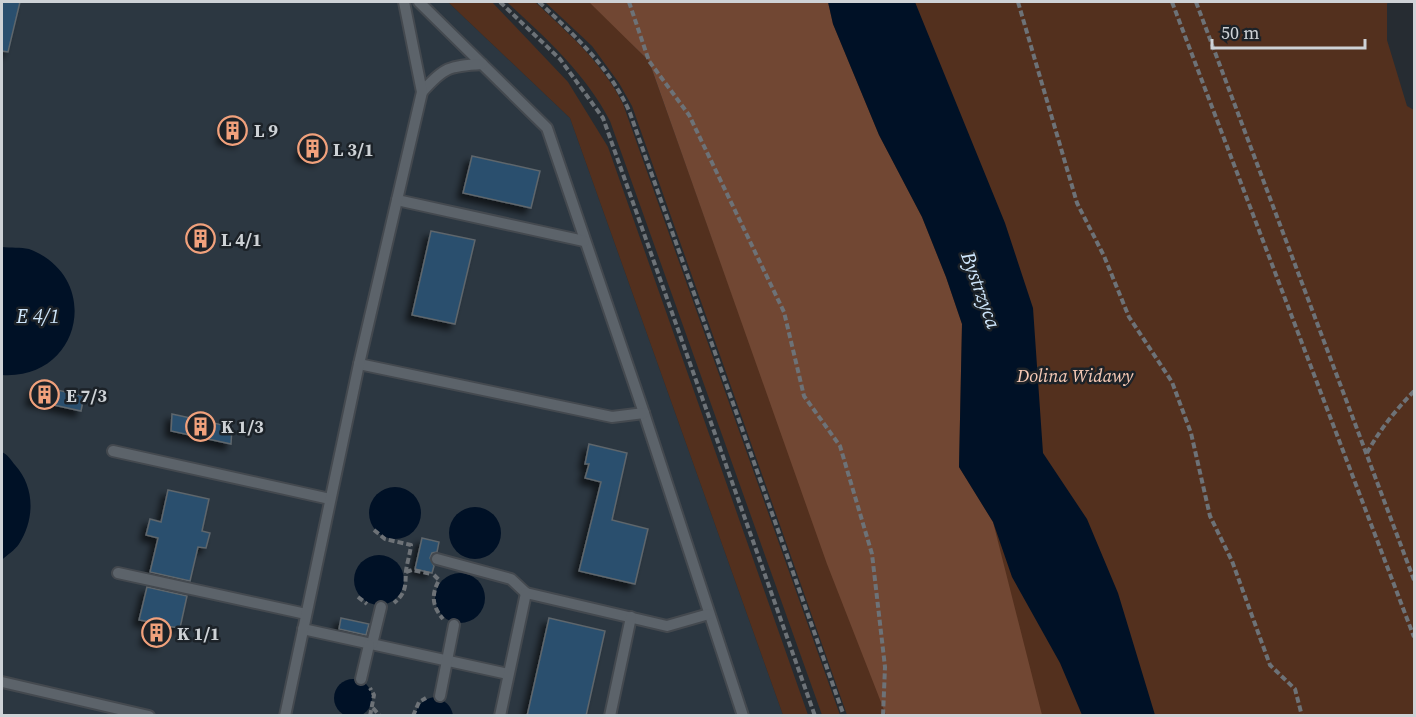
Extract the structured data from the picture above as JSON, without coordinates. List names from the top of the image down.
{
  "water": ["Bystrzyca", "E 4/1"],
  "parks": ["Dolina Widawy"],
  "places": {
    "building": [
      "L 9",
      "L 3/1",
      "L 4/1",
      "E 7/3",
      "K 1/3",
      "K 1/1"
    ]
  },
  "scale_bar": "50 m"
}
